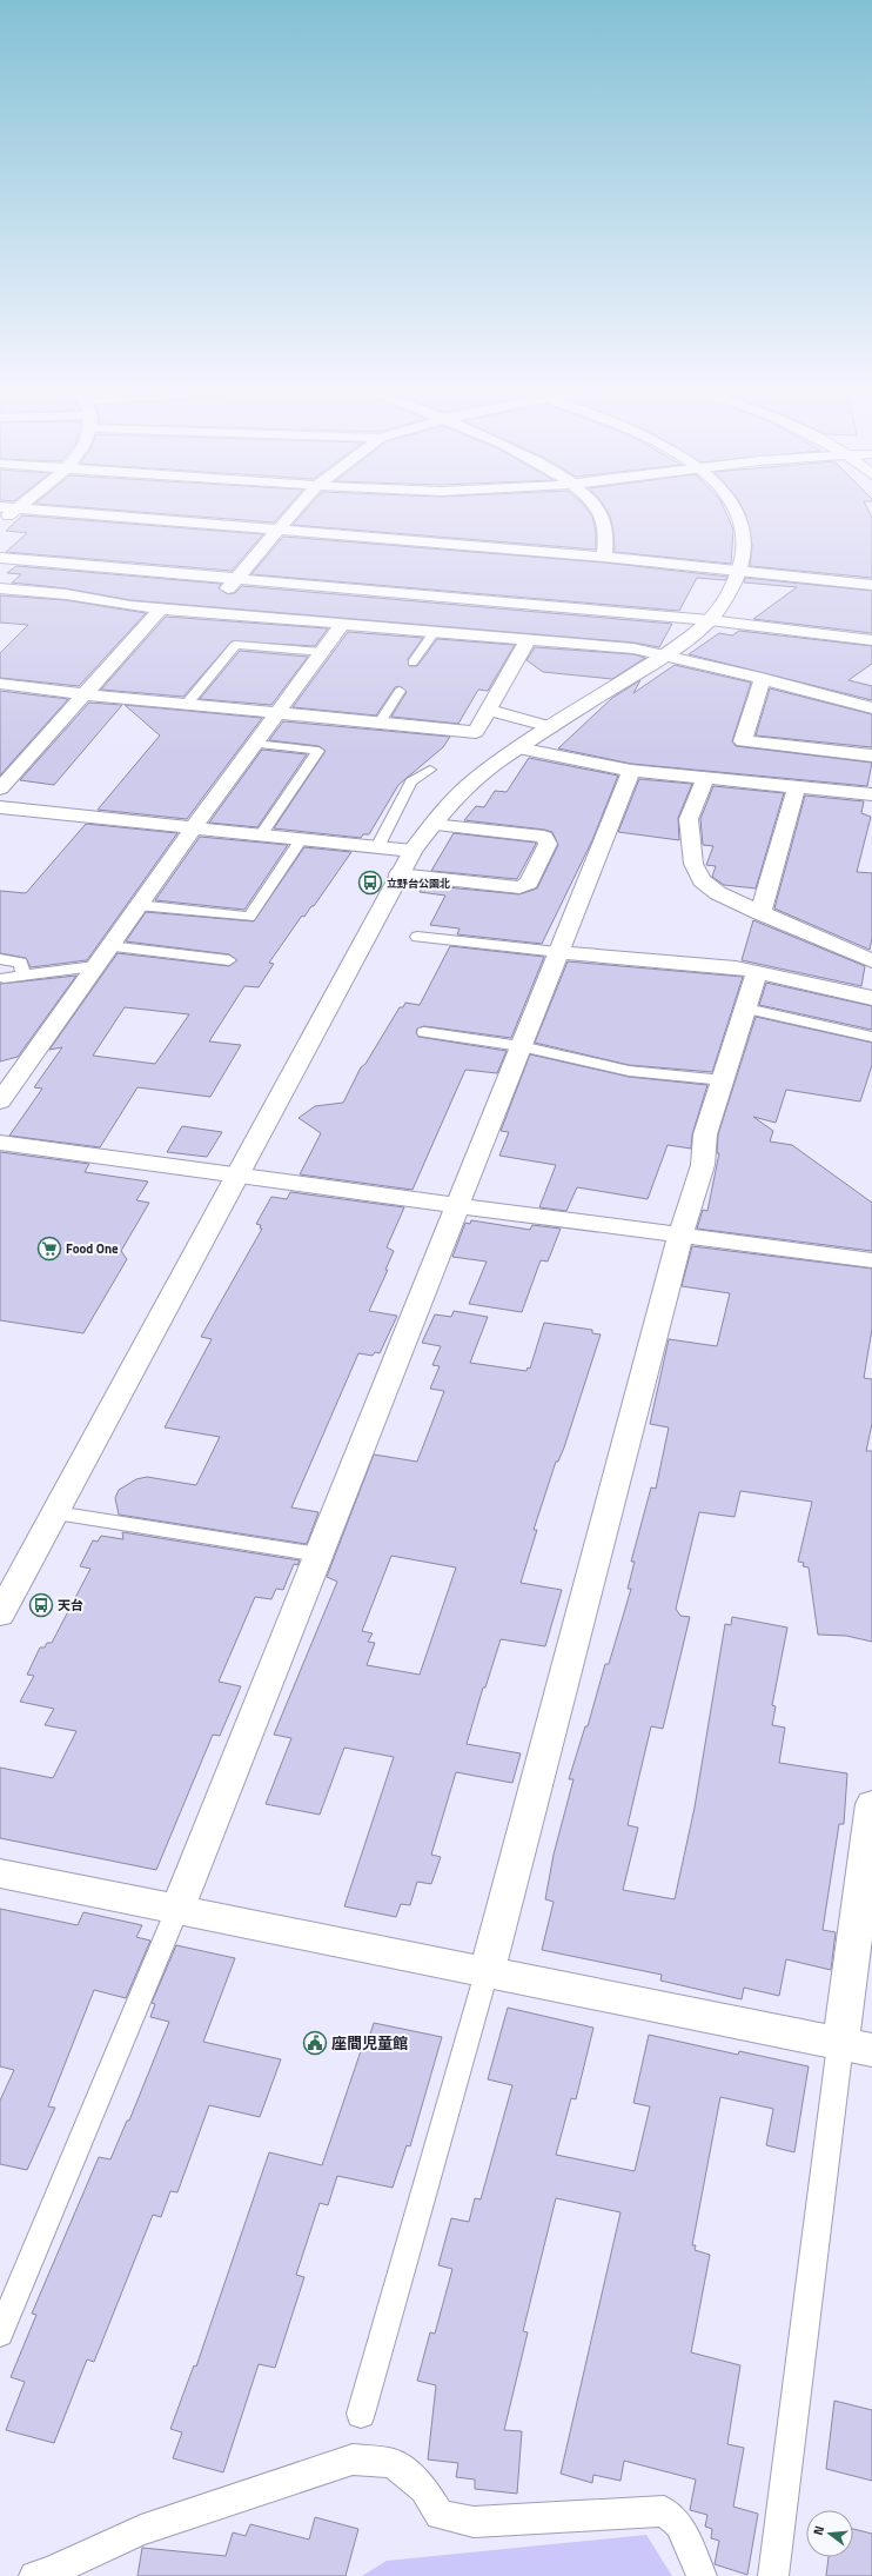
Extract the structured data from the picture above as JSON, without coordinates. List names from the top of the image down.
{
  "places": {
    "bus stop": ["立野台公園北", "天台"],
    "supermarket": ["Food One"],
    "public building": ["座間児童館"]
  },
  "north": "left"
}
